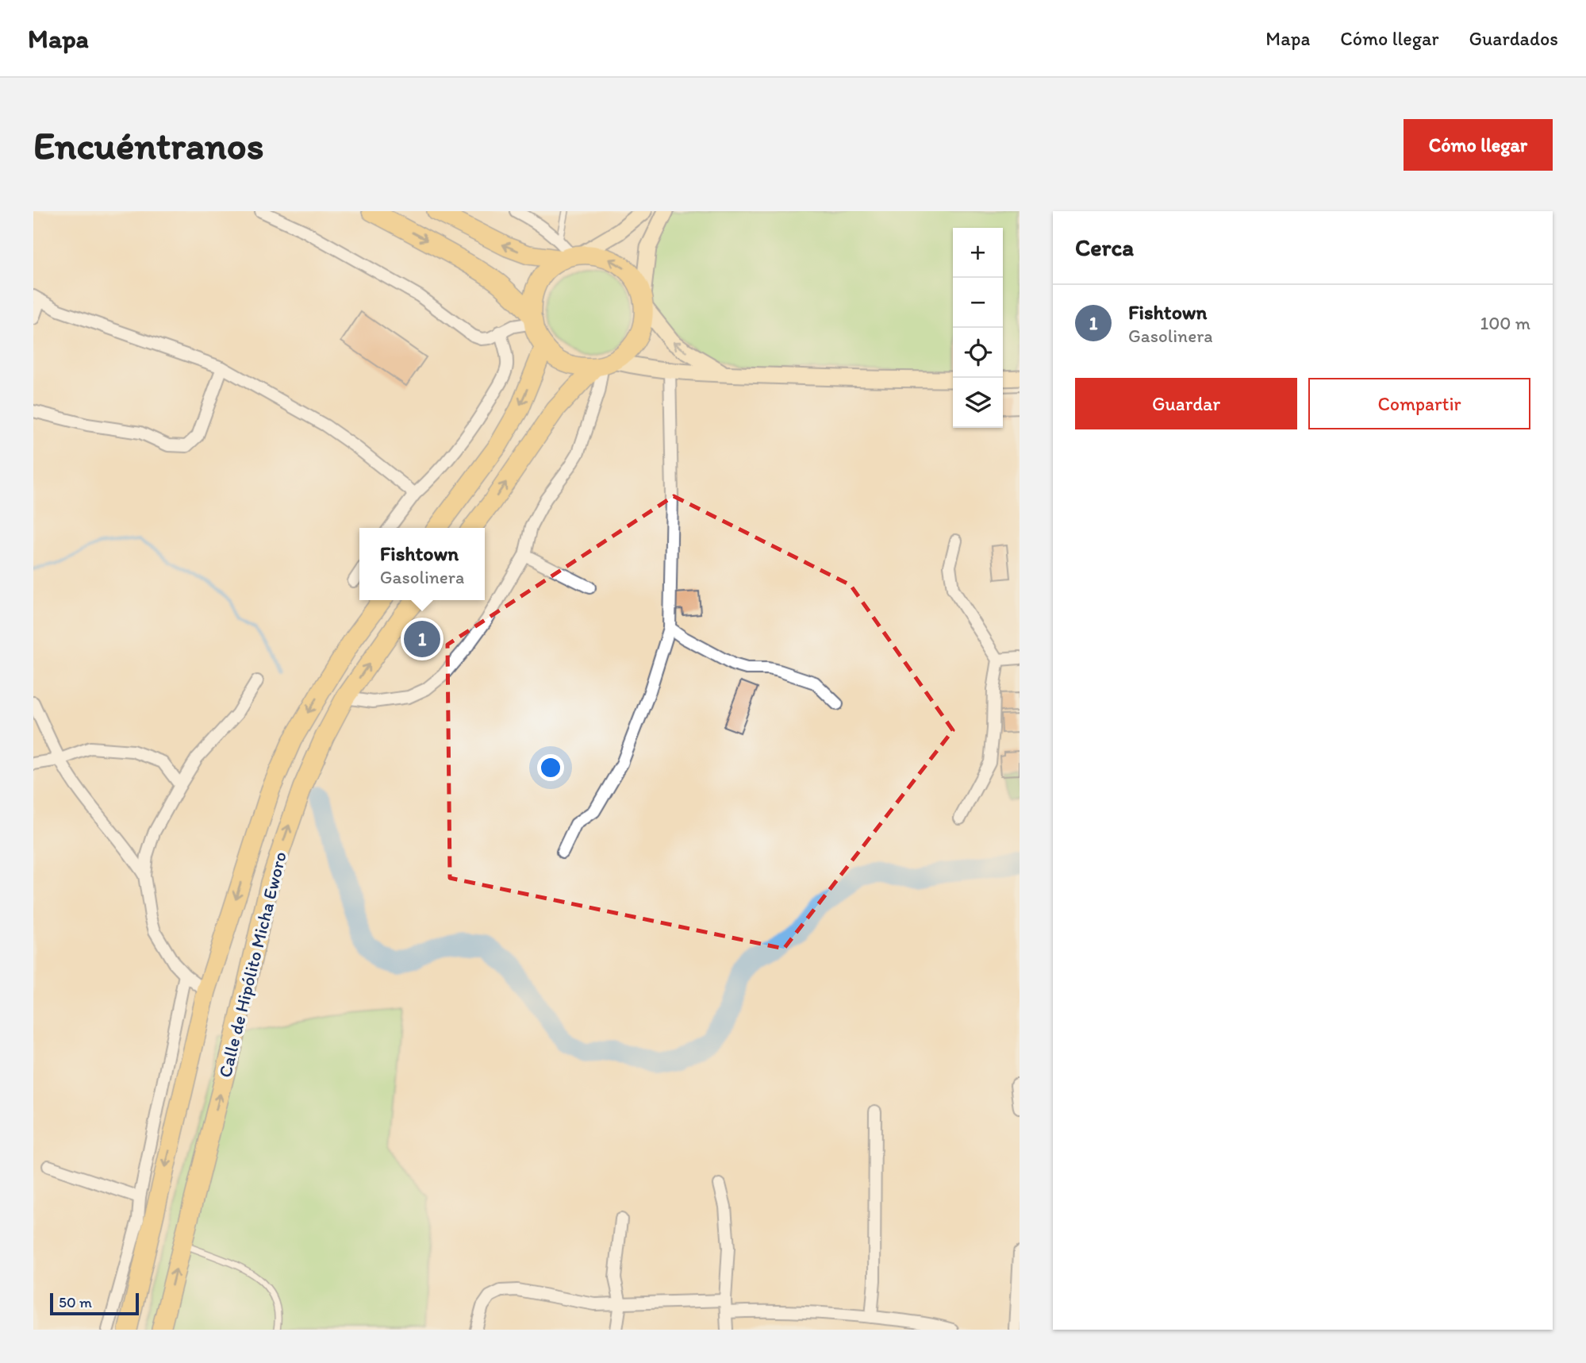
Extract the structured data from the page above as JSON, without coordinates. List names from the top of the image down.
{
  "streets": {
    "main road": ["Calle de Hipólito Micha Eworo"]
  },
  "scale_bar": "50 m",
  "page": {
    "header": "Mapa",
    "nav": ["Mapa", "Cómo llegar", "Guardados"],
    "buttons": [
      "Cómo llegar",
      ["Guardar", "Compartir"]
    ],
    "title": "Encuéntranos",
    "heading": "Cerca",
    "map_buttons": ["+", "−"],
    "list": [
      {
        "mark": "1",
        "name": "Fishtown",
        "note": "Gasolinera",
        "value": "100 m"
      }
    ],
    "popup": ["Fishtown", "Gasolinera"],
    "pins": "1",
    "scale": "50 m"
  }
}
